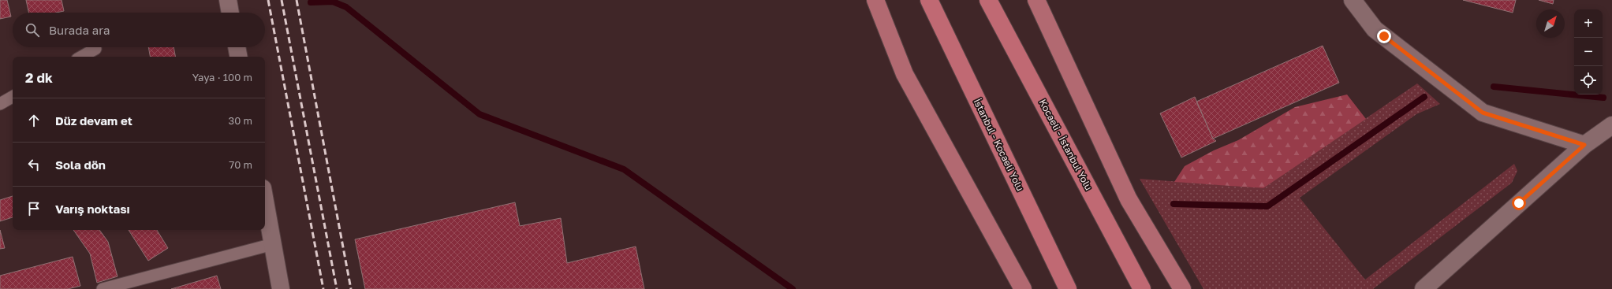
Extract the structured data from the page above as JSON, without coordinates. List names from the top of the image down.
{
  "streets": {
    "highway": ["İstanbul - Kocaeli Yolu", "Kocaeli - İstanbul Yolu"]
  },
  "north": "top right",
  "page": {
    "map_buttons": ["+", "−"],
    "search": "Burada ara",
    "heading": ["2 dk", "Yaya · 100 m"],
    "list": [
      ["Düz devam et", "30 m"],
      ["Sola dön", "70 m"],
      "Varış noktası"
    ]
  }
}
